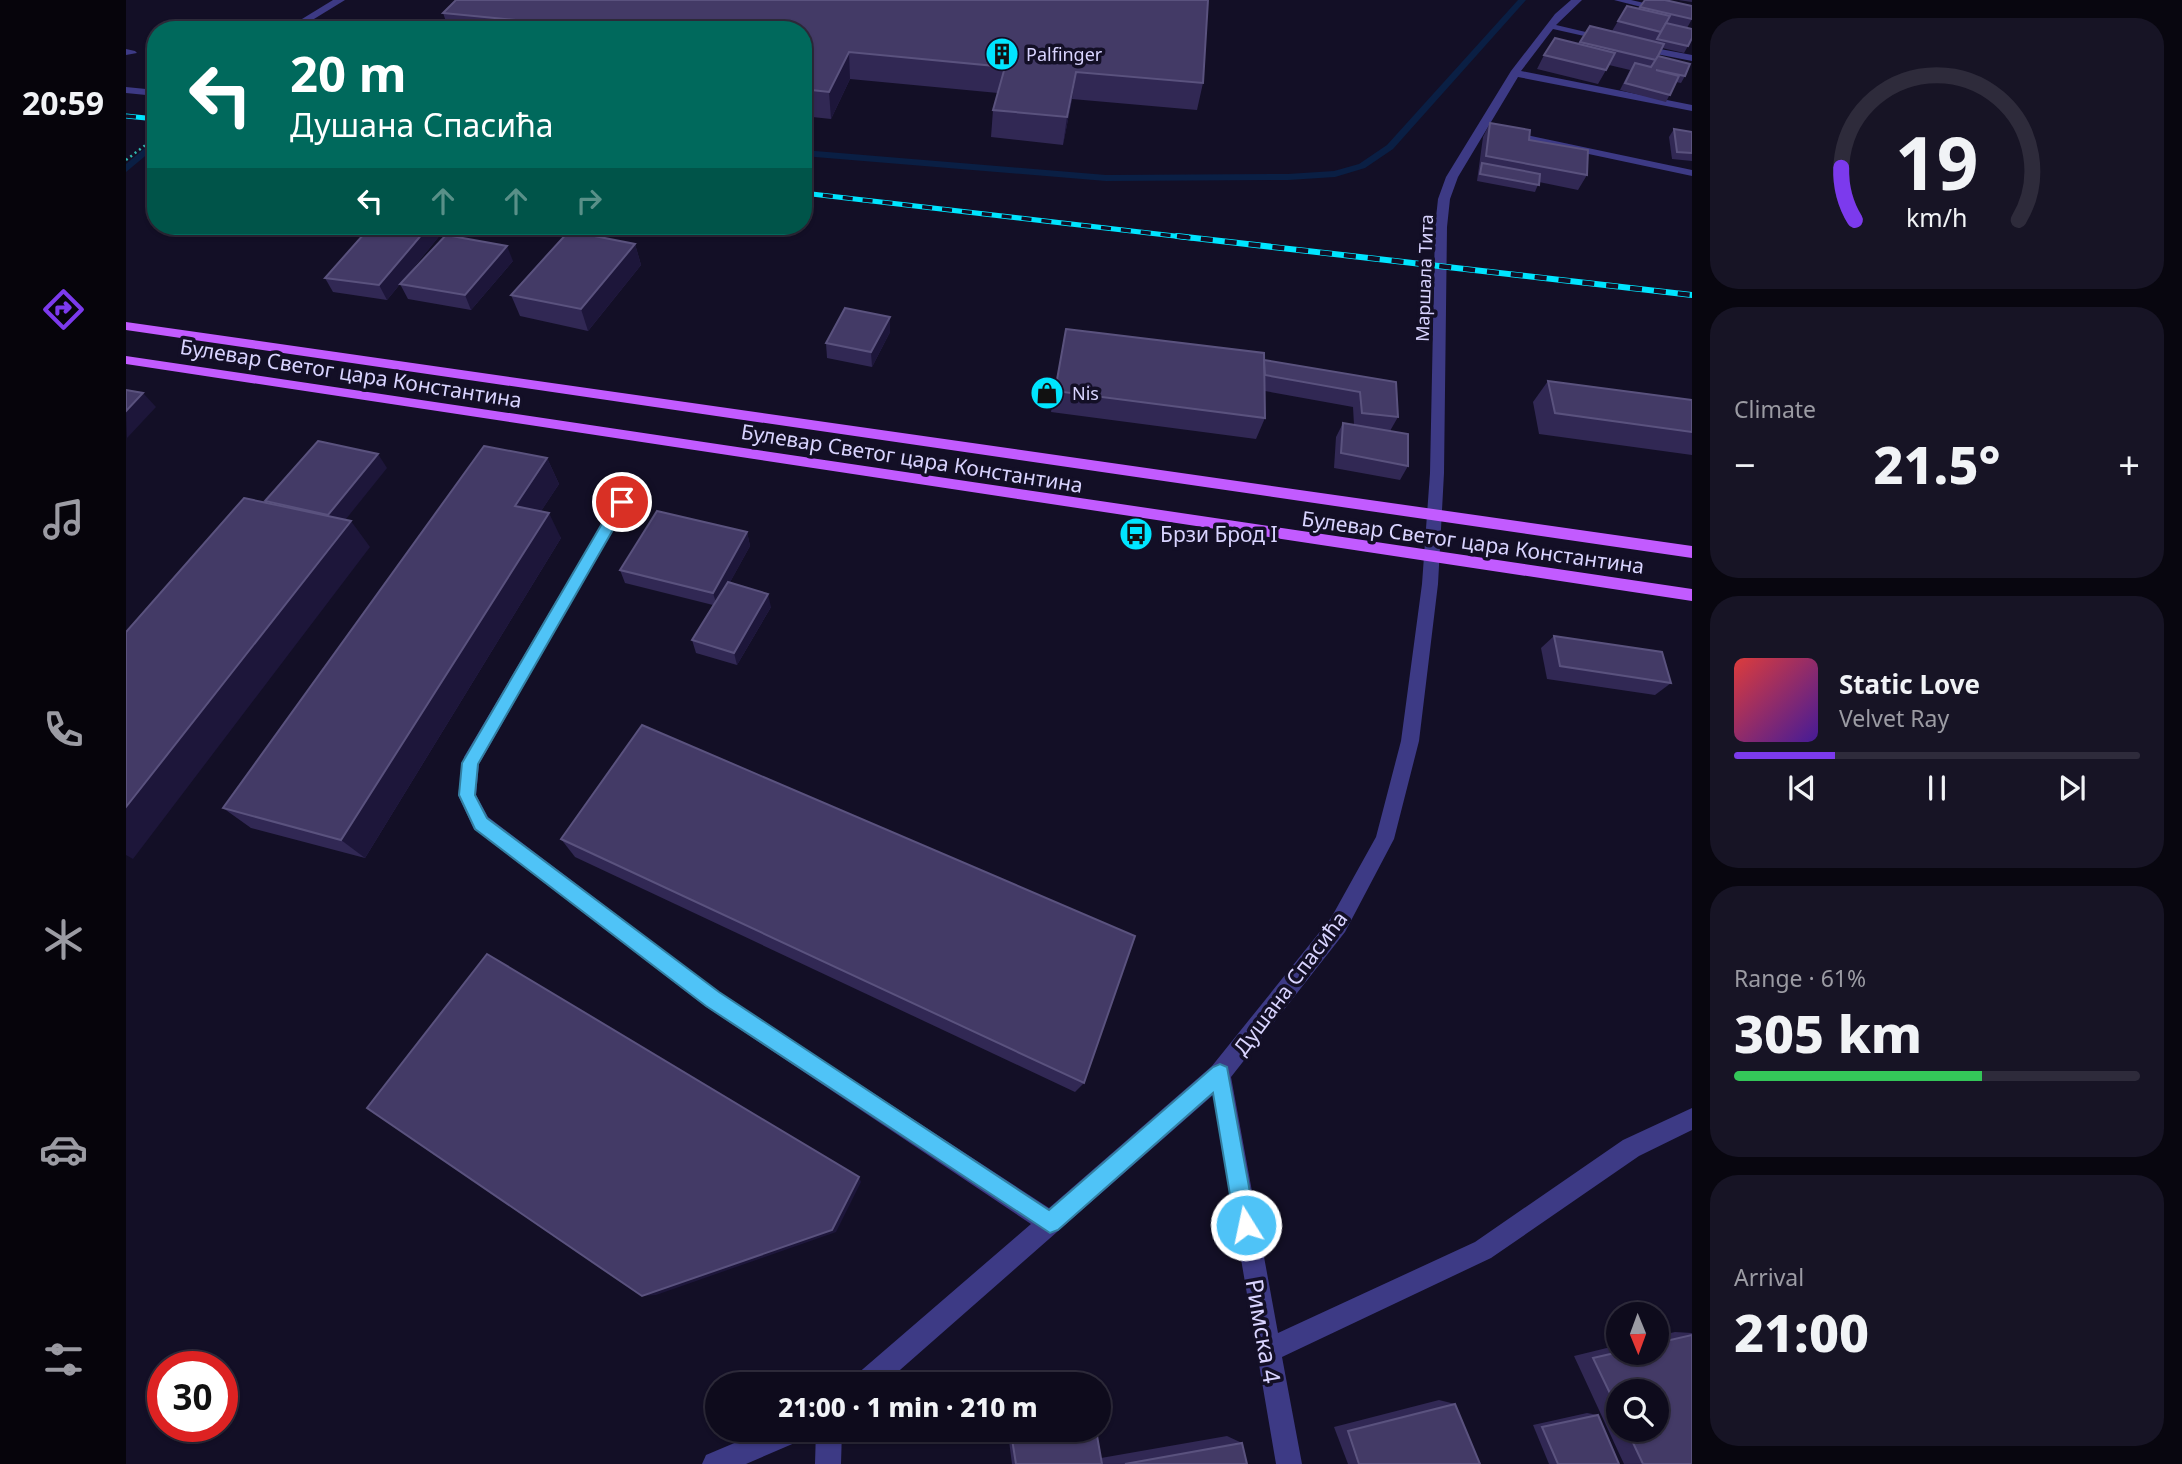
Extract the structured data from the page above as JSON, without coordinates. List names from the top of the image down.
{
  "streets": {
    "main road": ["Булевар Светог цара Константина"],
    "street": ["Маршала Тита", "Душана Спасића", "Римска 4"]
  },
  "crossings": [
    ["Маршала Тита", "Булевар Светог цара Константина"],
    ["Маршала Тита", "Душана Спасића"],
    ["Булевар Светог цара Константина", "Душана Спасића"],
    ["Душана Спасића", "Римска 4"]
  ],
  "places": {
    "building": ["Palfinger"],
    "shop": ["Nis"],
    "bus stop": ["Брзи Брод I"]
  },
  "north": "bottom",
  "page": {
    "tabs": "20:59",
    "turn": ["20 m", "Душана Спасића"],
    "tile": [
      "Climate",
      ["Range · 61%", "305 km"],
      ["Arrival", "21:00"]
    ],
    "heat": ["−", "21.5°", "+"],
    "song": ["Static Love", "Velvet Ray"],
    "limit": "30",
    "trip": "21:00 · 1 min · 210 m",
    "gauge": ["19", "km/h"]
  }
}
